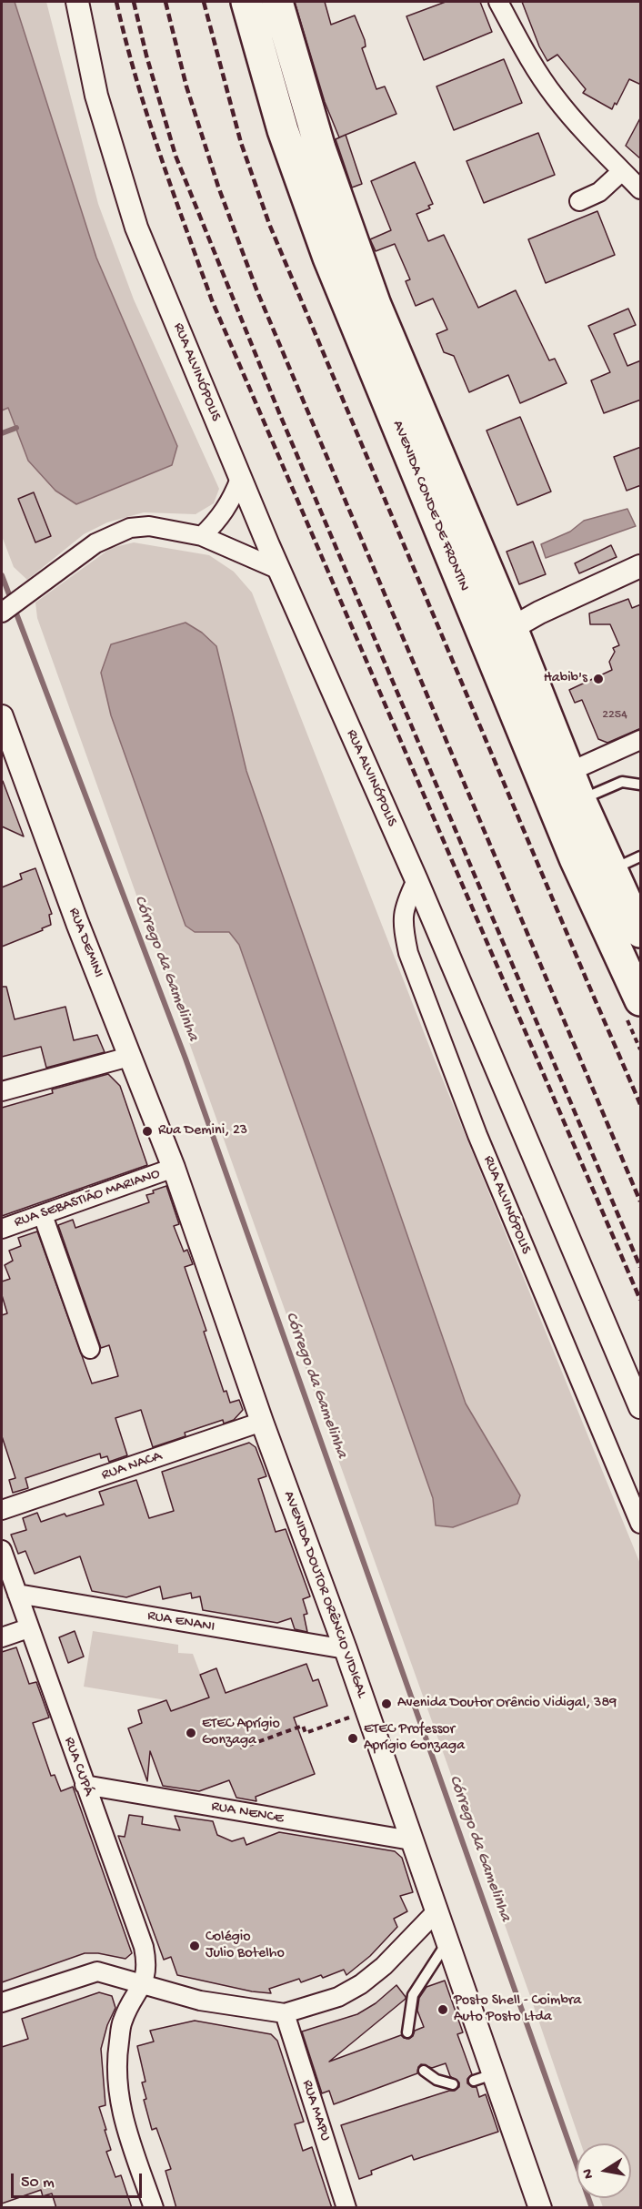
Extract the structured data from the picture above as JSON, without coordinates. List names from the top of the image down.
{
  "streets": {
    "highway": ["AVENIDA CONDE DE FRONTIN"],
    "street": [
      "RUA ALVINÓPOLIS",
      "RUA DEMINI",
      "RUA SEBASTIÃO MARIANO",
      "RUA NACA",
      "AVENIDA DOUTOR ORÊNCIO VIDIGAL",
      "RUA ENANI",
      "RUA CUPÁ",
      "RUA NENCE",
      "RUA MAPU"
    ]
  },
  "crossings": [
    ["RUA DEMINI", "RUA SEBASTIÃO MARIANO"],
    ["RUA DEMINI", "AVENIDA DOUTOR ORÊNCIO VIDIGAL"],
    ["RUA SEBASTIÃO MARIANO", "AVENIDA DOUTOR ORÊNCIO VIDIGAL"],
    ["RUA NACA", "AVENIDA DOUTOR ORÊNCIO VIDIGAL"],
    ["AVENIDA DOUTOR ORÊNCIO VIDIGAL", "RUA ENANI"],
    ["AVENIDA DOUTOR ORÊNCIO VIDIGAL", "RUA NENCE"],
    ["RUA ENANI", "RUA CUPÁ"],
    ["RUA CUPÁ", "RUA NENCE"]
  ],
  "water": ["Córrego da Gamelinha"],
  "places": [
    "Habib's",
    "Rua Demini, 23",
    "Avenida Doutor Orêncio Vidigal, 389",
    "ETEC Aprígio Gonzaga",
    "ETEC Professor Aprígio Gonzaga",
    "Colégio Julio Botelho",
    "Posto Shell - Coimbra Auto Posto Ltda"
  ],
  "house_numbers": ["2254"],
  "scale_bar": "50 m",
  "north": "left"
}
